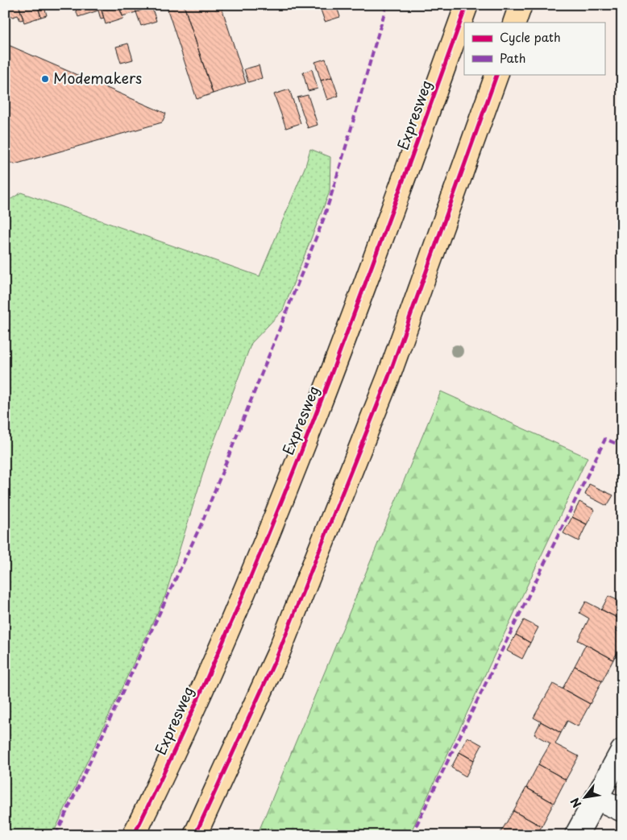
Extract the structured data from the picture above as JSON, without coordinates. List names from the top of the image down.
{
  "streets": {
    "highway": ["Expresweg"]
  },
  "places": ["Modemakers"],
  "legend": ["Cycle path", "Path"],
  "north": "bottom left"
}
